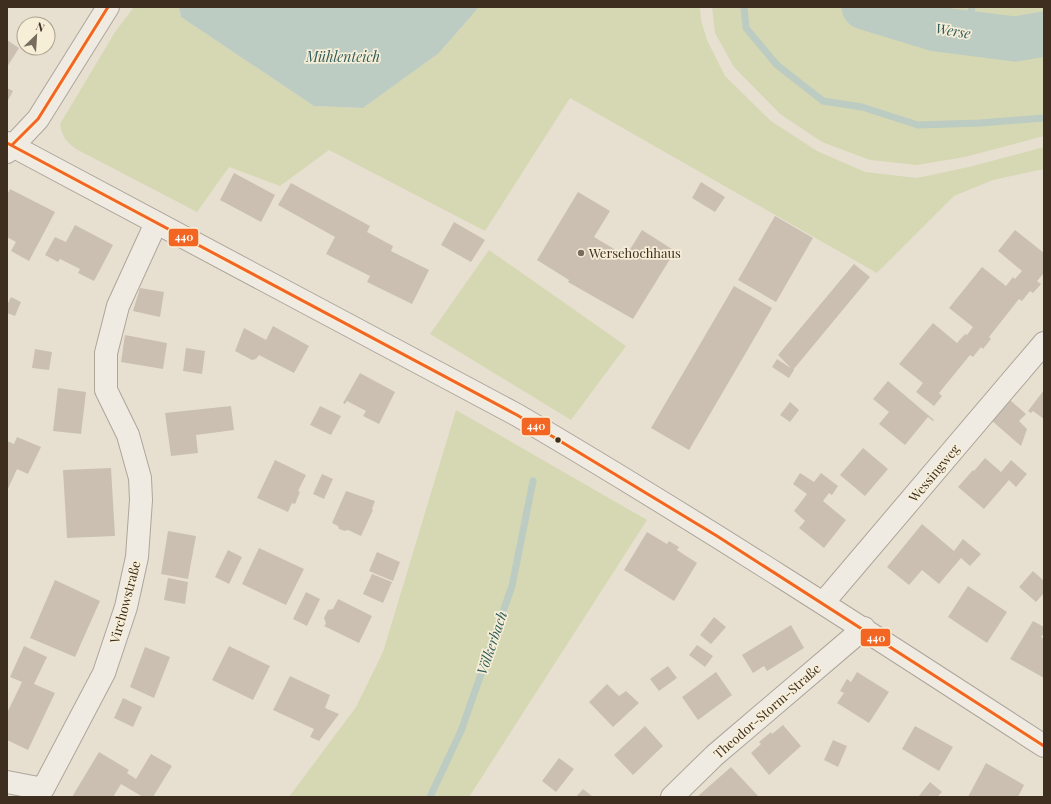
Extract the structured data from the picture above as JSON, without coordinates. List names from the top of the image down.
{
  "streets": {
    "street": ["Wessingweg", "Virchowstraße", "Theodor-Storm-Straße"]
  },
  "water": ["Werse", "Mühlenteich", "Völkerbach"],
  "places": ["Wersehochhaus"],
  "lines": ["transit line 440"],
  "north": "top right"
}
